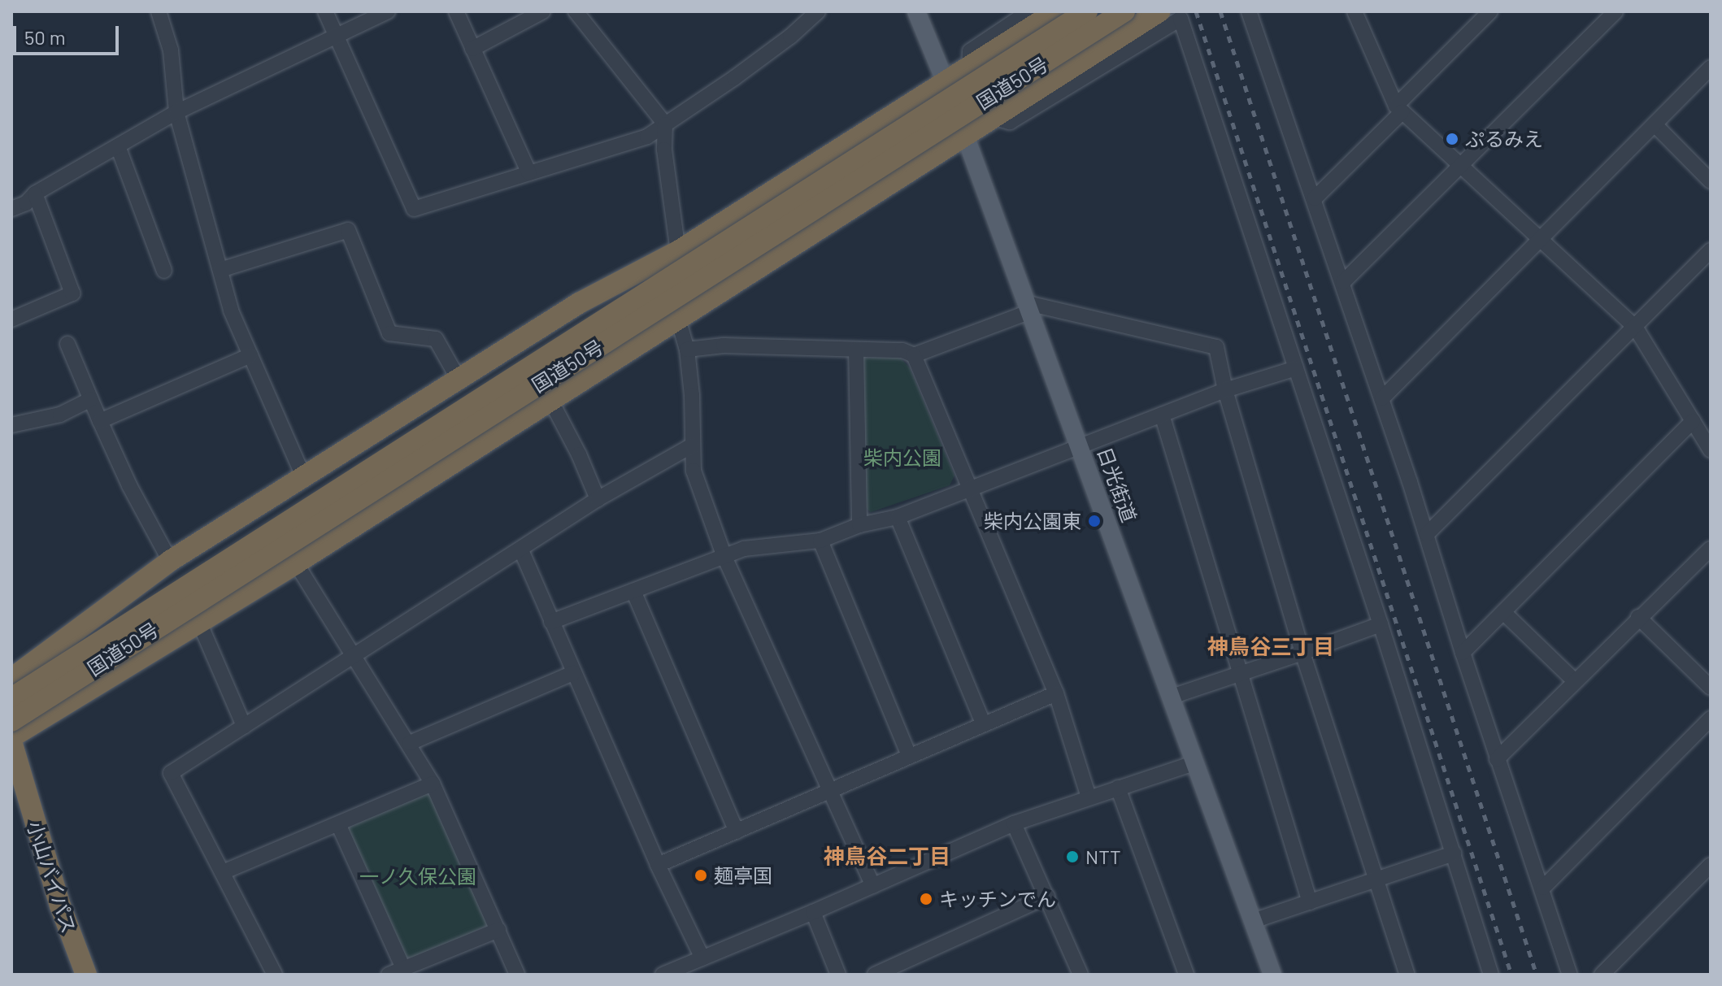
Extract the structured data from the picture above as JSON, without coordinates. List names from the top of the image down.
{
  "streets": {
    "highway": ["国道50号", "小山バイパス"],
    "main road": ["日光街道"]
  },
  "districts": ["神鳥谷三丁目", "神鳥谷二丁目"],
  "parks": ["柴内公園", "一ノ久保公園"],
  "places": [
    "ぷるみえ",
    "柴内公園東",
    "NTT",
    "麺亭国",
    "キッチンでん"
  ],
  "scale_bar": "50 m"
}
